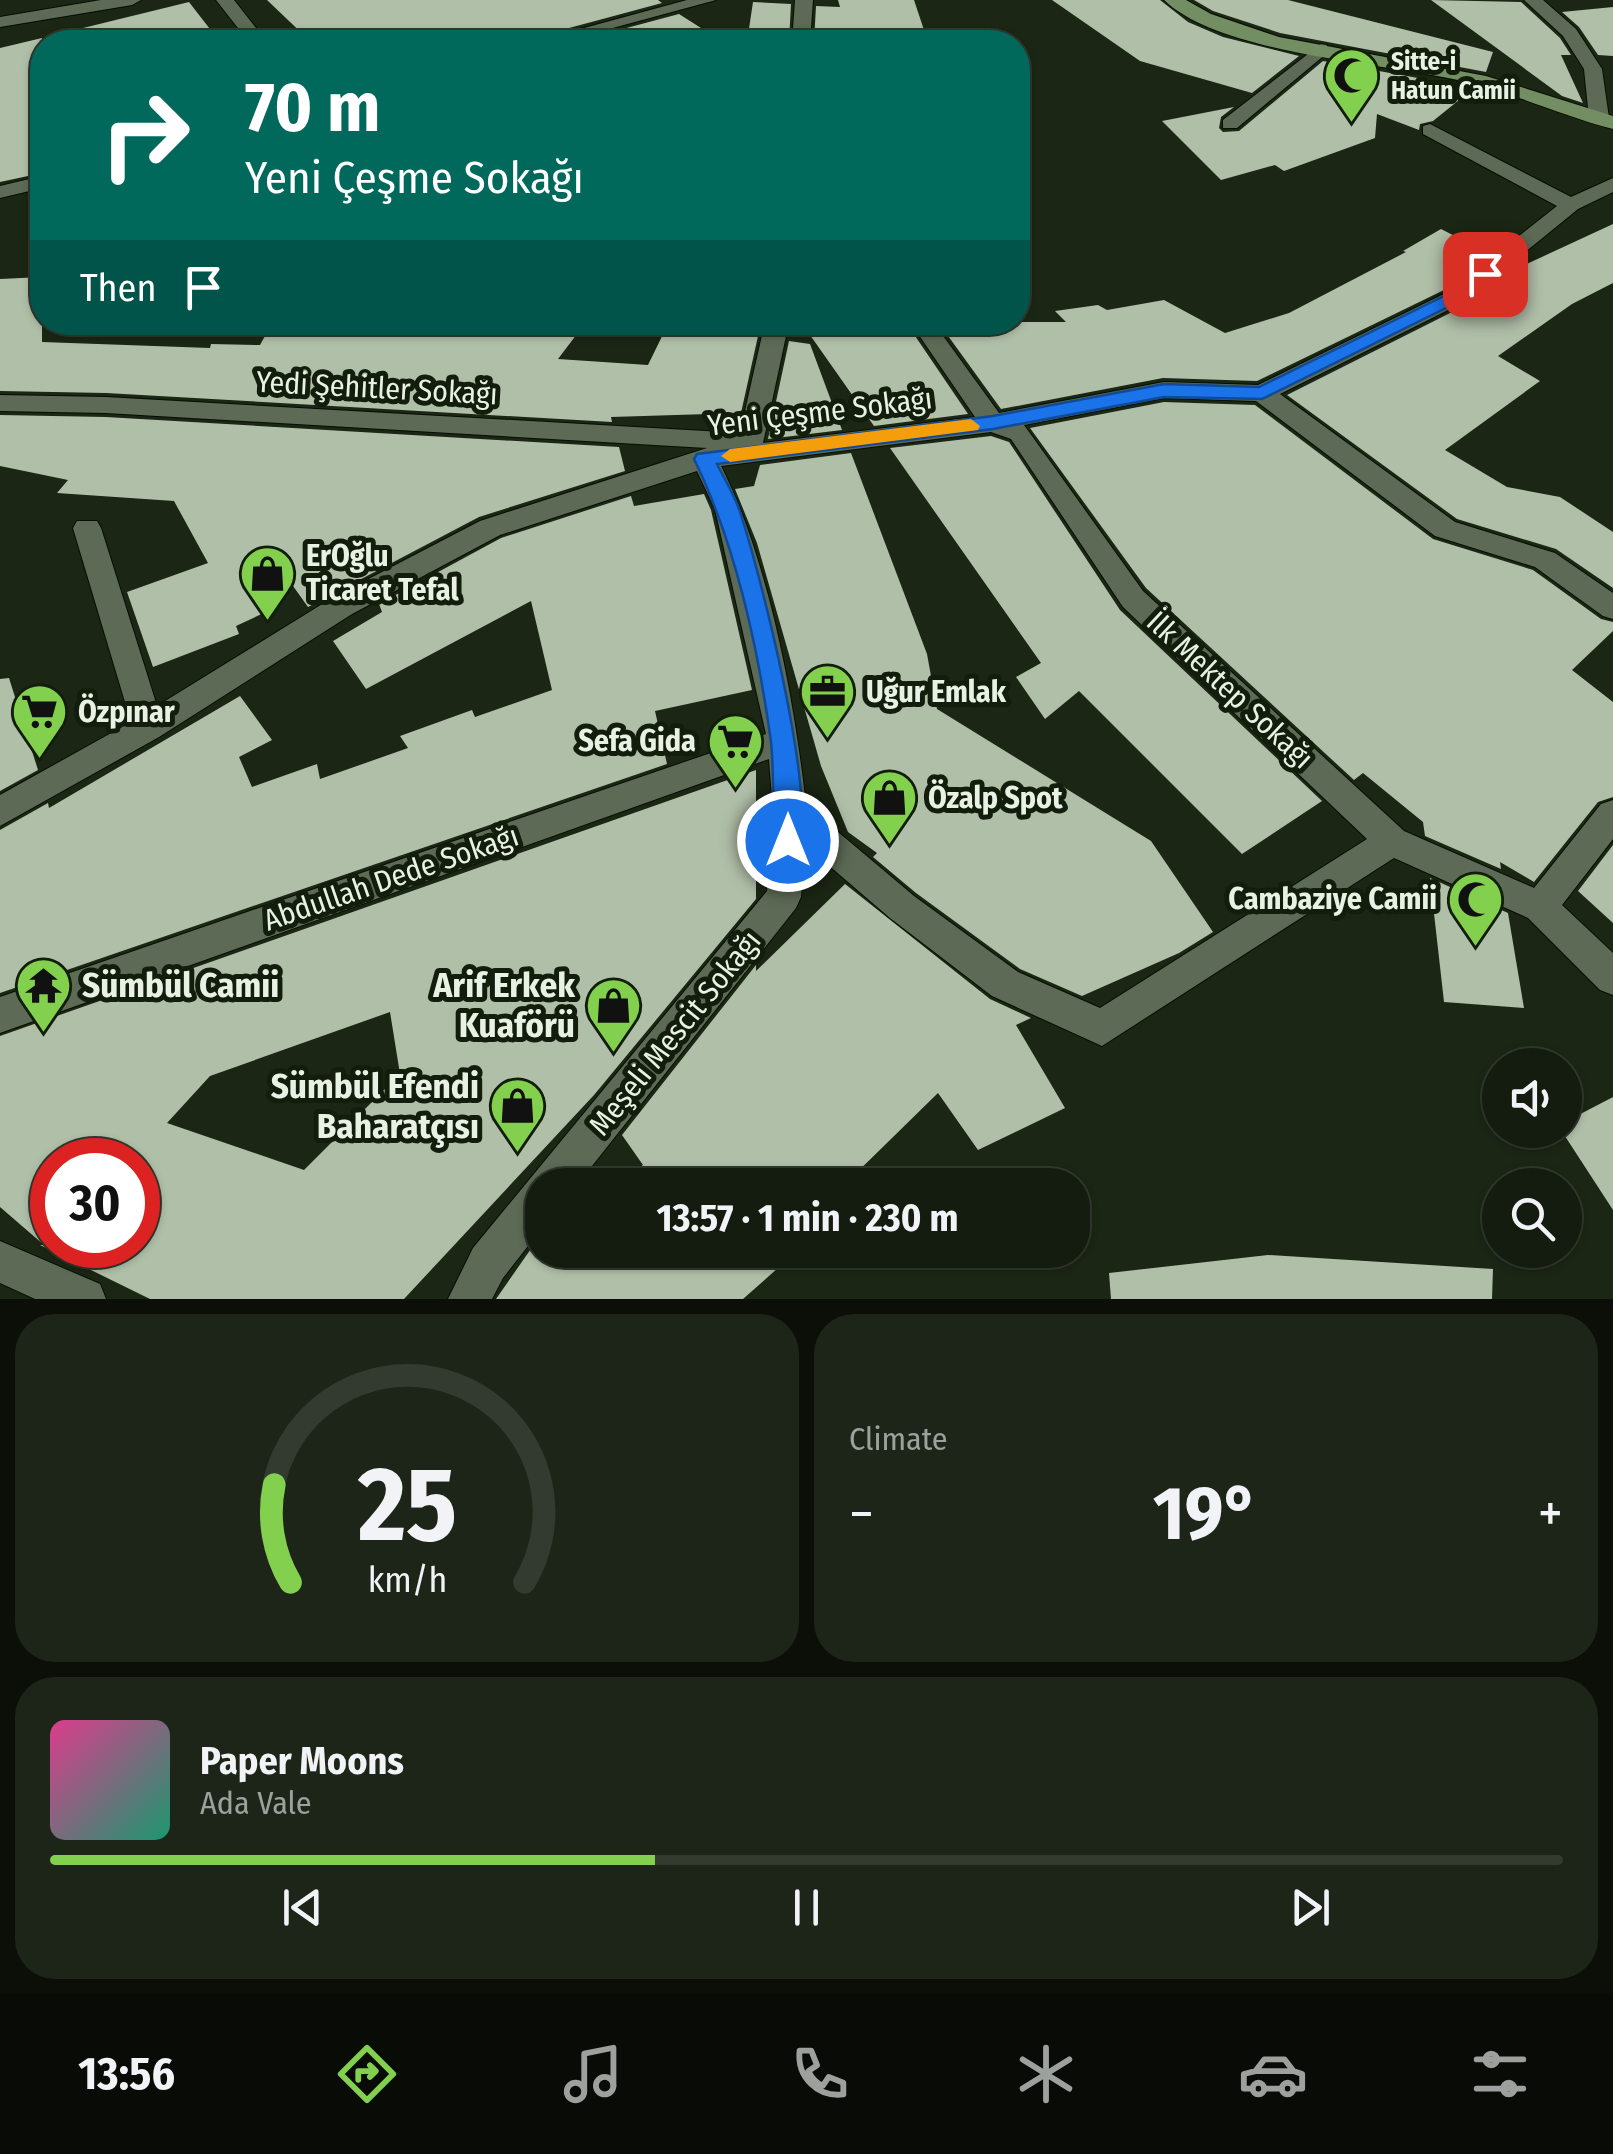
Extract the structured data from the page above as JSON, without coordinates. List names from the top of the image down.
{
  "streets": {
    "street": [
      "Yedi Şehitler Sokağı",
      "Yeni Çeşme Sokağı",
      "İlk Mektep Sokağı",
      "Abdullah Dede Sokağı",
      "Meşeli Mescit Sokağı"
    ]
  },
  "crossings": [
    ["Yeni Çeşme Sokağı", "İlk Mektep Sokağı"],
    ["Yeni Çeşme Sokağı", "Meşeli Mescit Sokağı"],
    ["Abdullah Dede Sokağı", "Meşeli Mescit Sokağı"]
  ],
  "places": {
    "mosque": ["Sitte-i Hatun Camii", "Cambaziye Camii"],
    "shop": [
      "ErOğlu Ticaret Tefal",
      "Özalp Spot",
      "Arif Erkek Kuaförü",
      "Sümbül Efendi Baharatçısı"
    ],
    "office": ["Uğur Emlak"],
    "supermarket": ["Özpınar", "Sefa Gida"],
    "temple": ["Sümbül Camii"]
  },
  "page": {
    "turn": ["70 m", "Yeni Çeşme Sokağı"],
    "then": "Then",
    "limit": "30",
    "trip": "13:57 · 1 min · 230 m",
    "tile": "Climate",
    "heat": ["−", "19°", "+"],
    "song": ["Paper Moons", "Ada Vale"],
    "tabs": "13:56",
    "gauge": ["25", "km/h"]
  }
}
